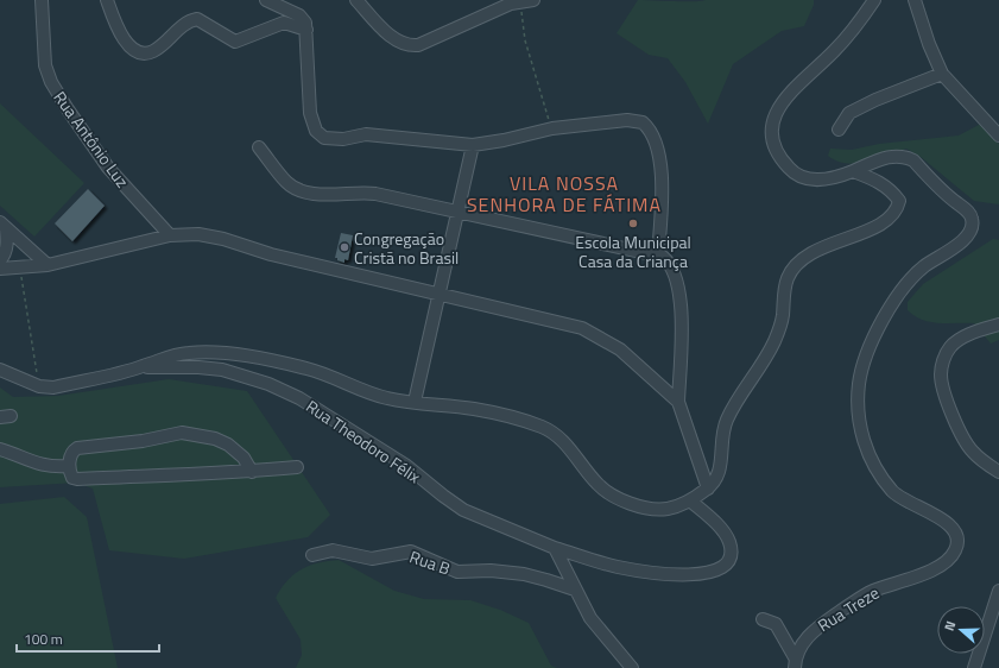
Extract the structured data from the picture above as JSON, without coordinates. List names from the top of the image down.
{
  "streets": {
    "street": [
      "Rua Antônio Luz",
      "Rua Theodoro Félix",
      "Rua B",
      "Rua Treze"
    ]
  },
  "districts": ["VILA NOSSA SENHORA DE FÁTIMA"],
  "places": ["Escola Municipal Casa da Criança", "Congregação Cristã no Brasil"],
  "scale_bar": "100 m",
  "north": "left"
}
